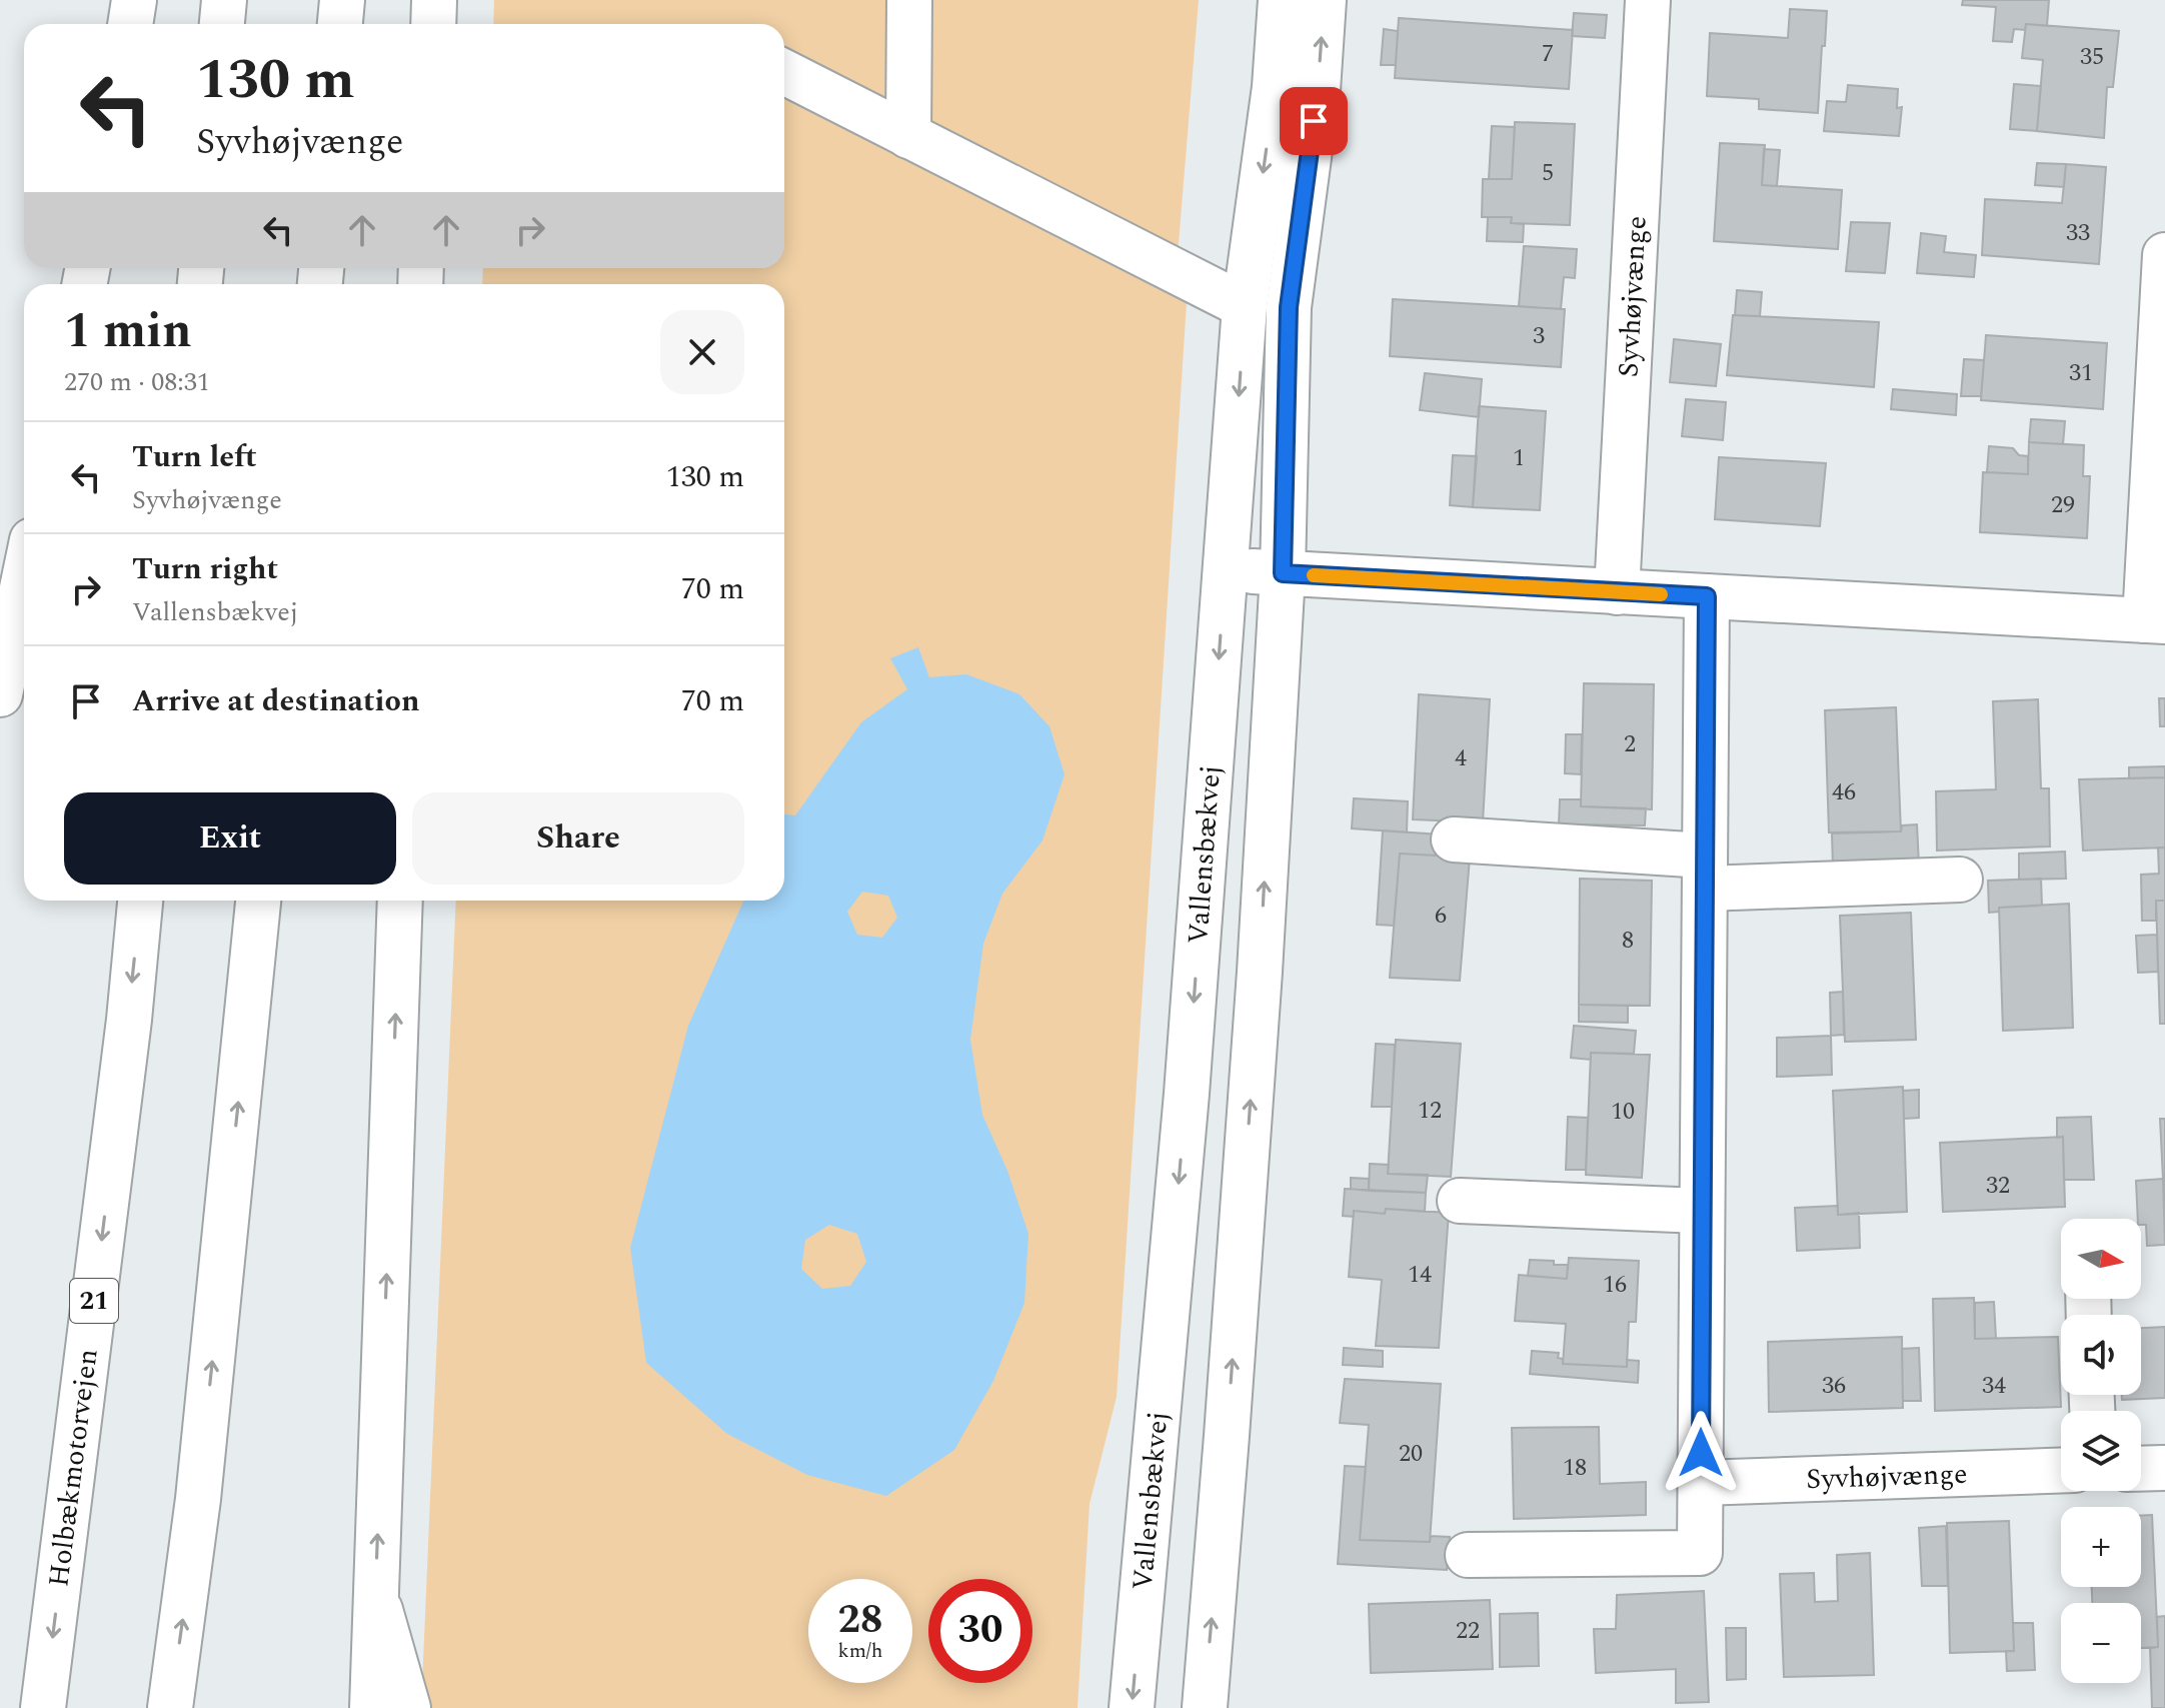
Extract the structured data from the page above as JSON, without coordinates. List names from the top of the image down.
{
  "streets": {
    "main road": [
      "Syvhøjvænge",
      "Vallensbækvej",
      "21",
      "Holbækmotorvejen"
    ]
  },
  "house_numbers": [
    "7",
    "35",
    "5",
    "33",
    "3",
    "31",
    "1",
    "29",
    "2",
    "4",
    "46",
    "6",
    "8",
    "12",
    "10",
    "32",
    "14",
    "16",
    "36",
    "34",
    "20",
    "18",
    "22"
  ],
  "north": "right",
  "page": {
    "turn": ["130 m", "Syvhøjvænge"],
    "heading": ["1 min", "270 m · 08:31"],
    "list": [
      {
        "name": "Turn left",
        "note": "Syvhøjvænge",
        "value": "130 m"
      },
      {
        "name": "Turn right",
        "note": "Vallensbækvej",
        "value": "70 m"
      },
      {
        "name": "Arrive at destination",
        "value": "70 m"
      }
    ],
    "buttons": ["Exit", "Share"],
    "map_buttons": ["+", "−"],
    "speed": "28 km/h",
    "limit": "30"
  }
}
